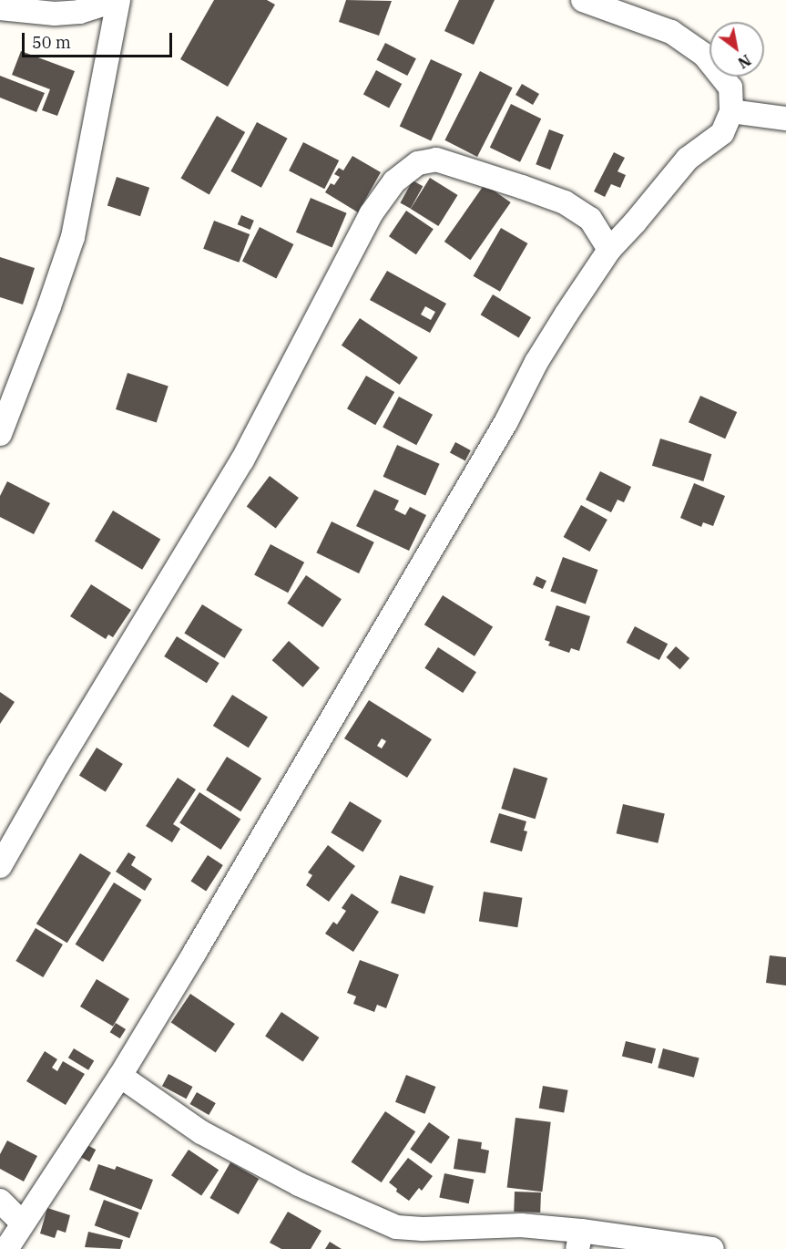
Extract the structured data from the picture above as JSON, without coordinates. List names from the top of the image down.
{
  "scale_bar": "50 m",
  "north": "bottom right"
}
